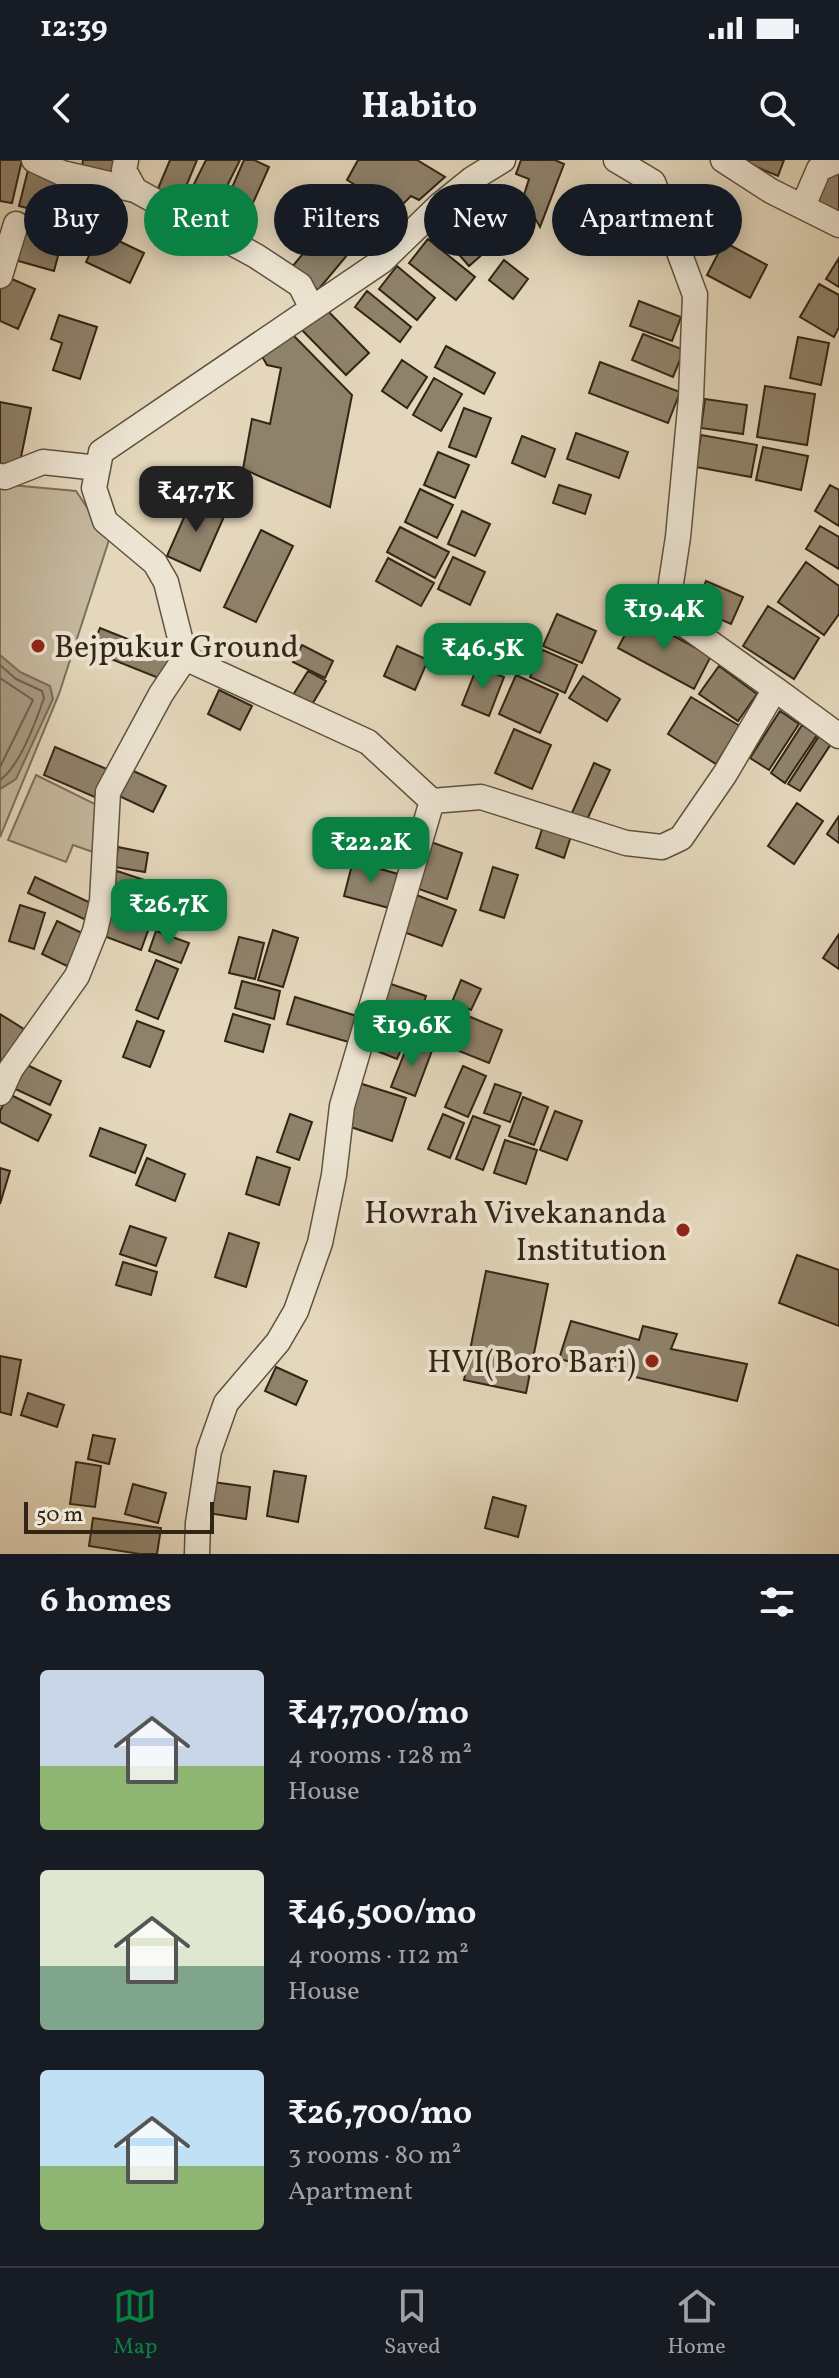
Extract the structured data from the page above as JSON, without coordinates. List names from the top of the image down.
{
  "places": ["Bejpukur Ground", "Howrah Vivekananda Institution", "HVI(Boro Bari)"],
  "scale_bar": "50 m",
  "page": {
    "status": "12:39",
    "header": "Habito",
    "chip": [
      "Buy",
      "Rent",
      "Filters",
      "New",
      "Apartment"
    ],
    "price": [
      "₹47.7K",
      "₹19.4K",
      "₹46.5K",
      "₹22.2K",
      "₹26.7K",
      "₹19.6K"
    ],
    "scale": "50 m",
    "heading": "6 homes",
    "list": [
      {
        "name": "₹47,700/mo",
        "note": "4 rooms · 128 m² · House"
      },
      {
        "name": "₹46,500/mo",
        "note": "4 rooms · 112 m² · House"
      },
      {
        "name": "₹26,700/mo",
        "note": "3 rooms · 80 m² · Apartment"
      }
    ],
    "tabs": ["Map", "Saved", "Home"]
  }
}
